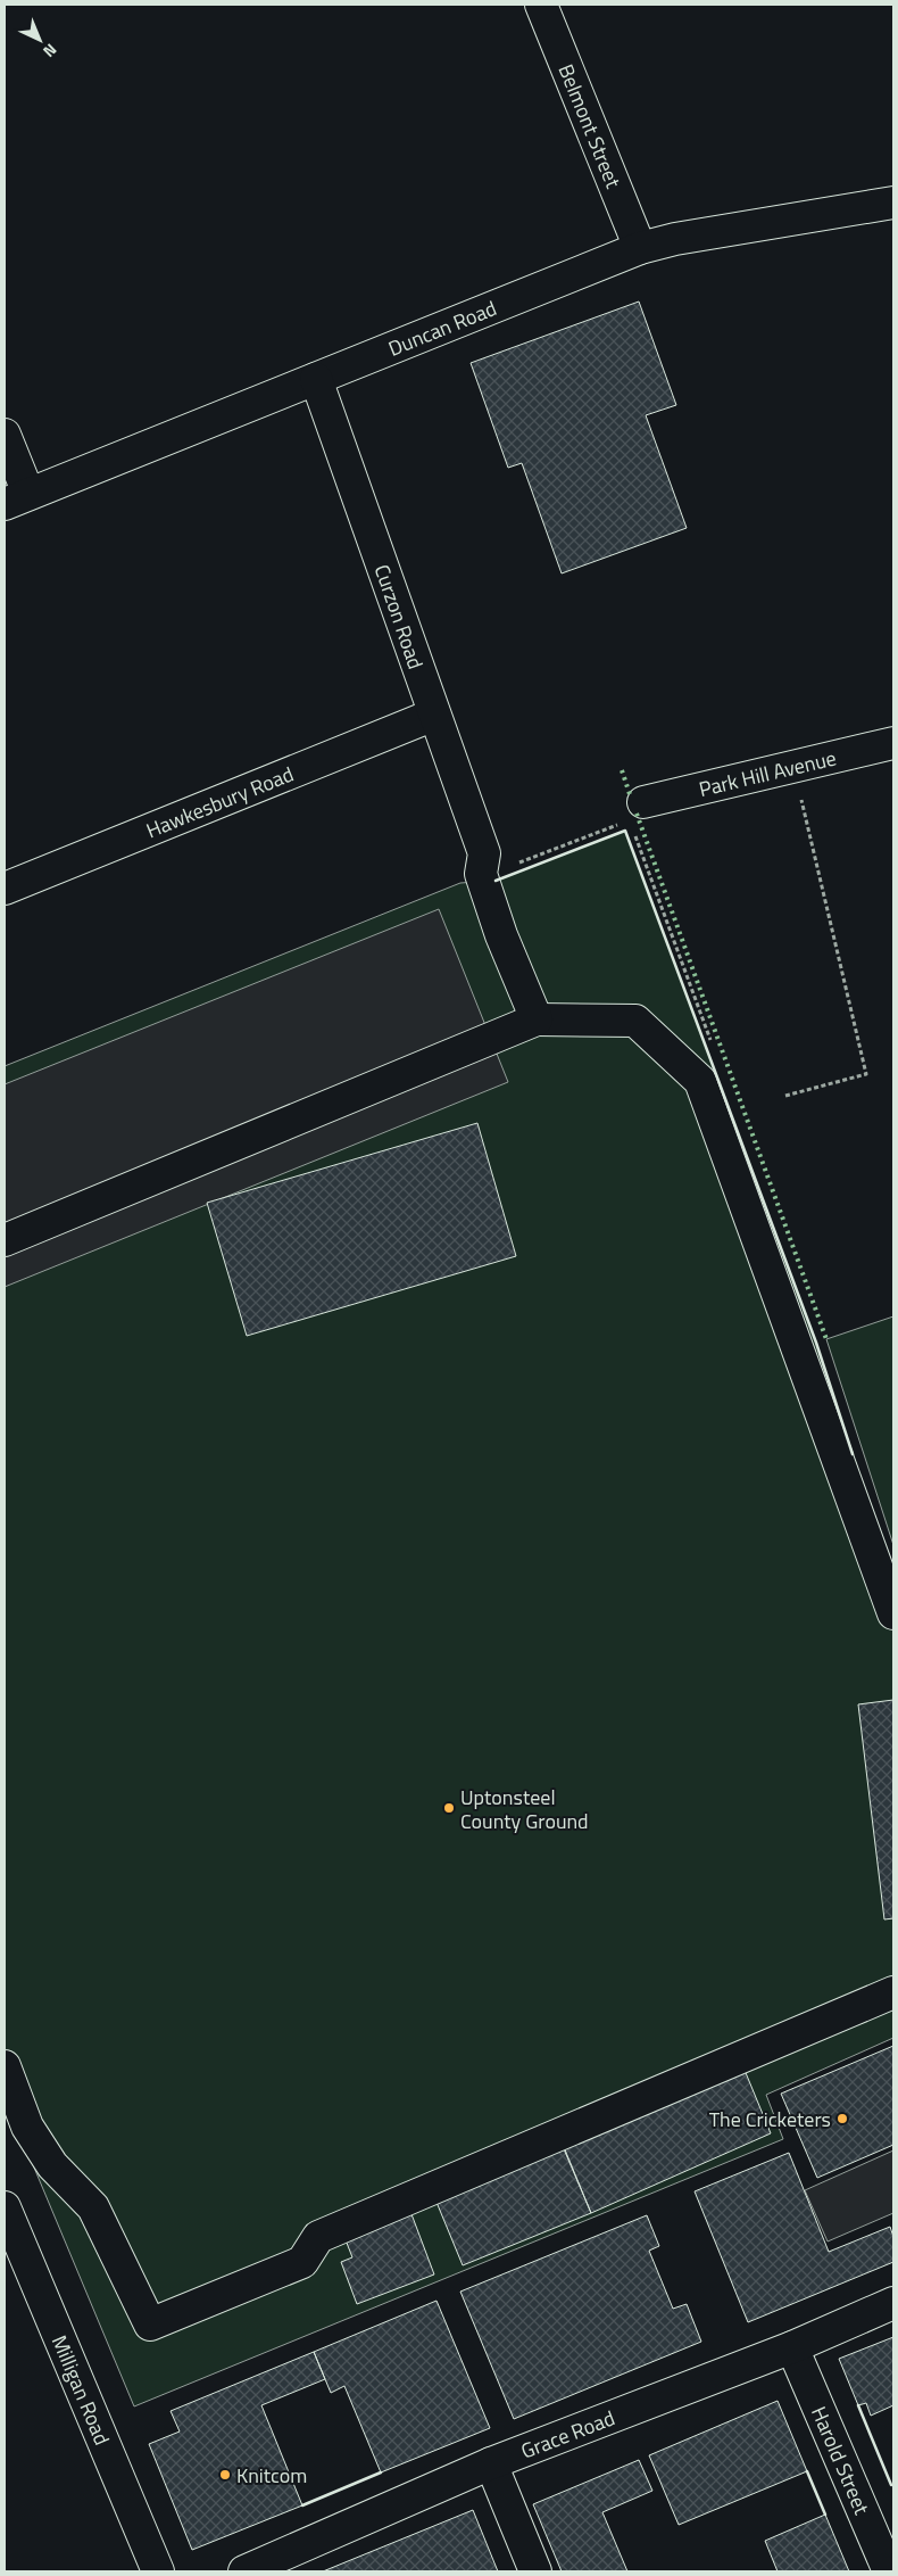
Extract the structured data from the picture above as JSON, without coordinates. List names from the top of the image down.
{
  "streets": {
    "street": [
      "Belmont Street",
      "Duncan Road",
      "Curzon Road",
      "Park Hill Avenue",
      "Hawkesbury Road",
      "Milligan Road",
      "Grace Road",
      "Harold Street"
    ]
  },
  "crossings": [
    ["Belmont Street", "Duncan Road"],
    ["Duncan Road", "Curzon Road"],
    ["Curzon Road", "Hawkesbury Road"],
    ["Grace Road", "Harold Street"]
  ],
  "places": ["Uptonsteel County Ground", "The Cricketers", "Knitcom"],
  "north": "bottom right"
}
